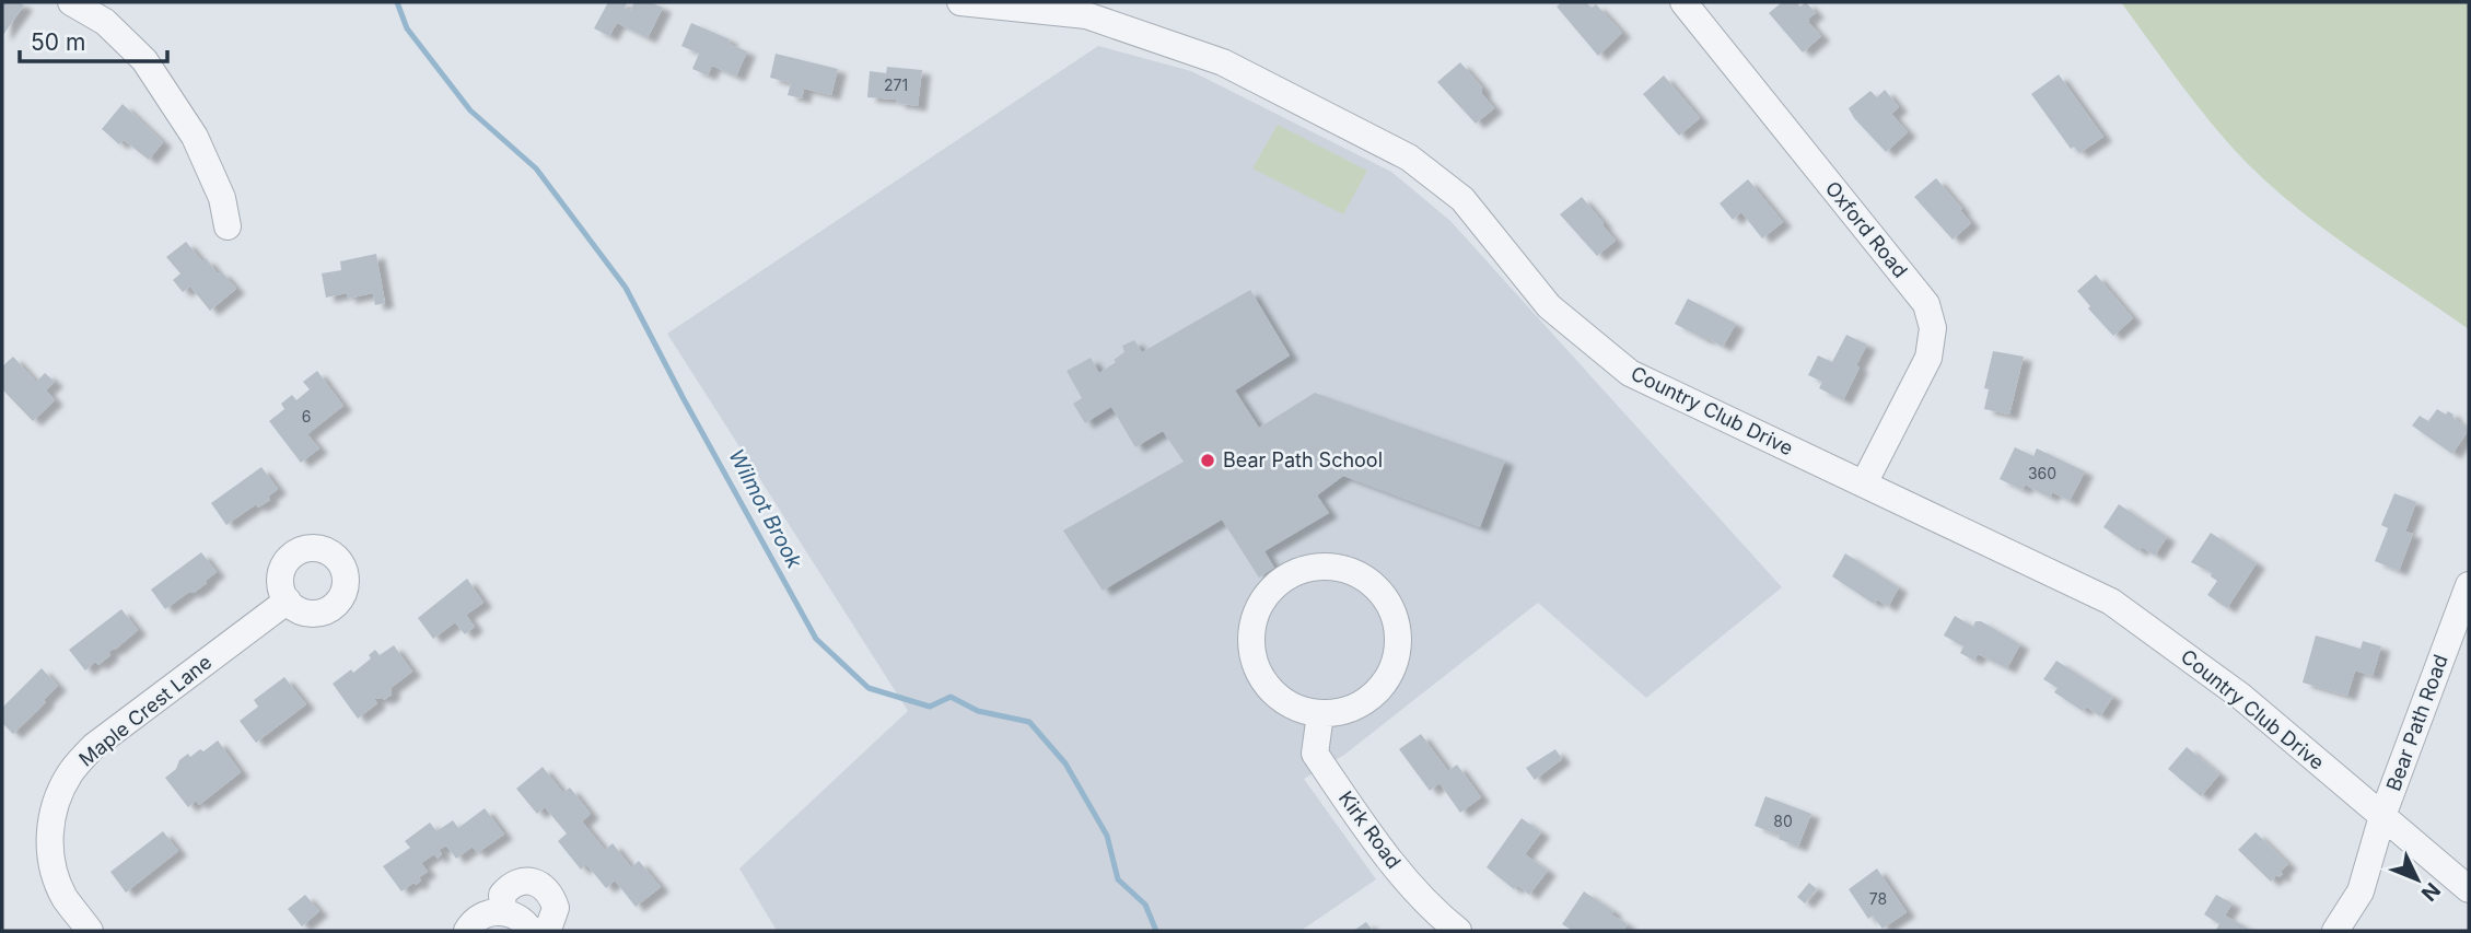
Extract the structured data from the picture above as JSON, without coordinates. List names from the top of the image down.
{
  "streets": {
    "street": [
      "Oxford Road",
      "Country Club Drive",
      "Maple Crest Lane",
      "Bear Path Road",
      "Kirk Road"
    ]
  },
  "crossings": [
    ["Oxford Road", "Country Club Drive"],
    ["Country Club Drive", "Bear Path Road"]
  ],
  "water": ["Wilmot Brook"],
  "places": ["Bear Path School"],
  "house_numbers": [
    "271",
    "6",
    "360",
    "80",
    "78"
  ],
  "scale_bar": "50 m",
  "north": "bottom right"
}
